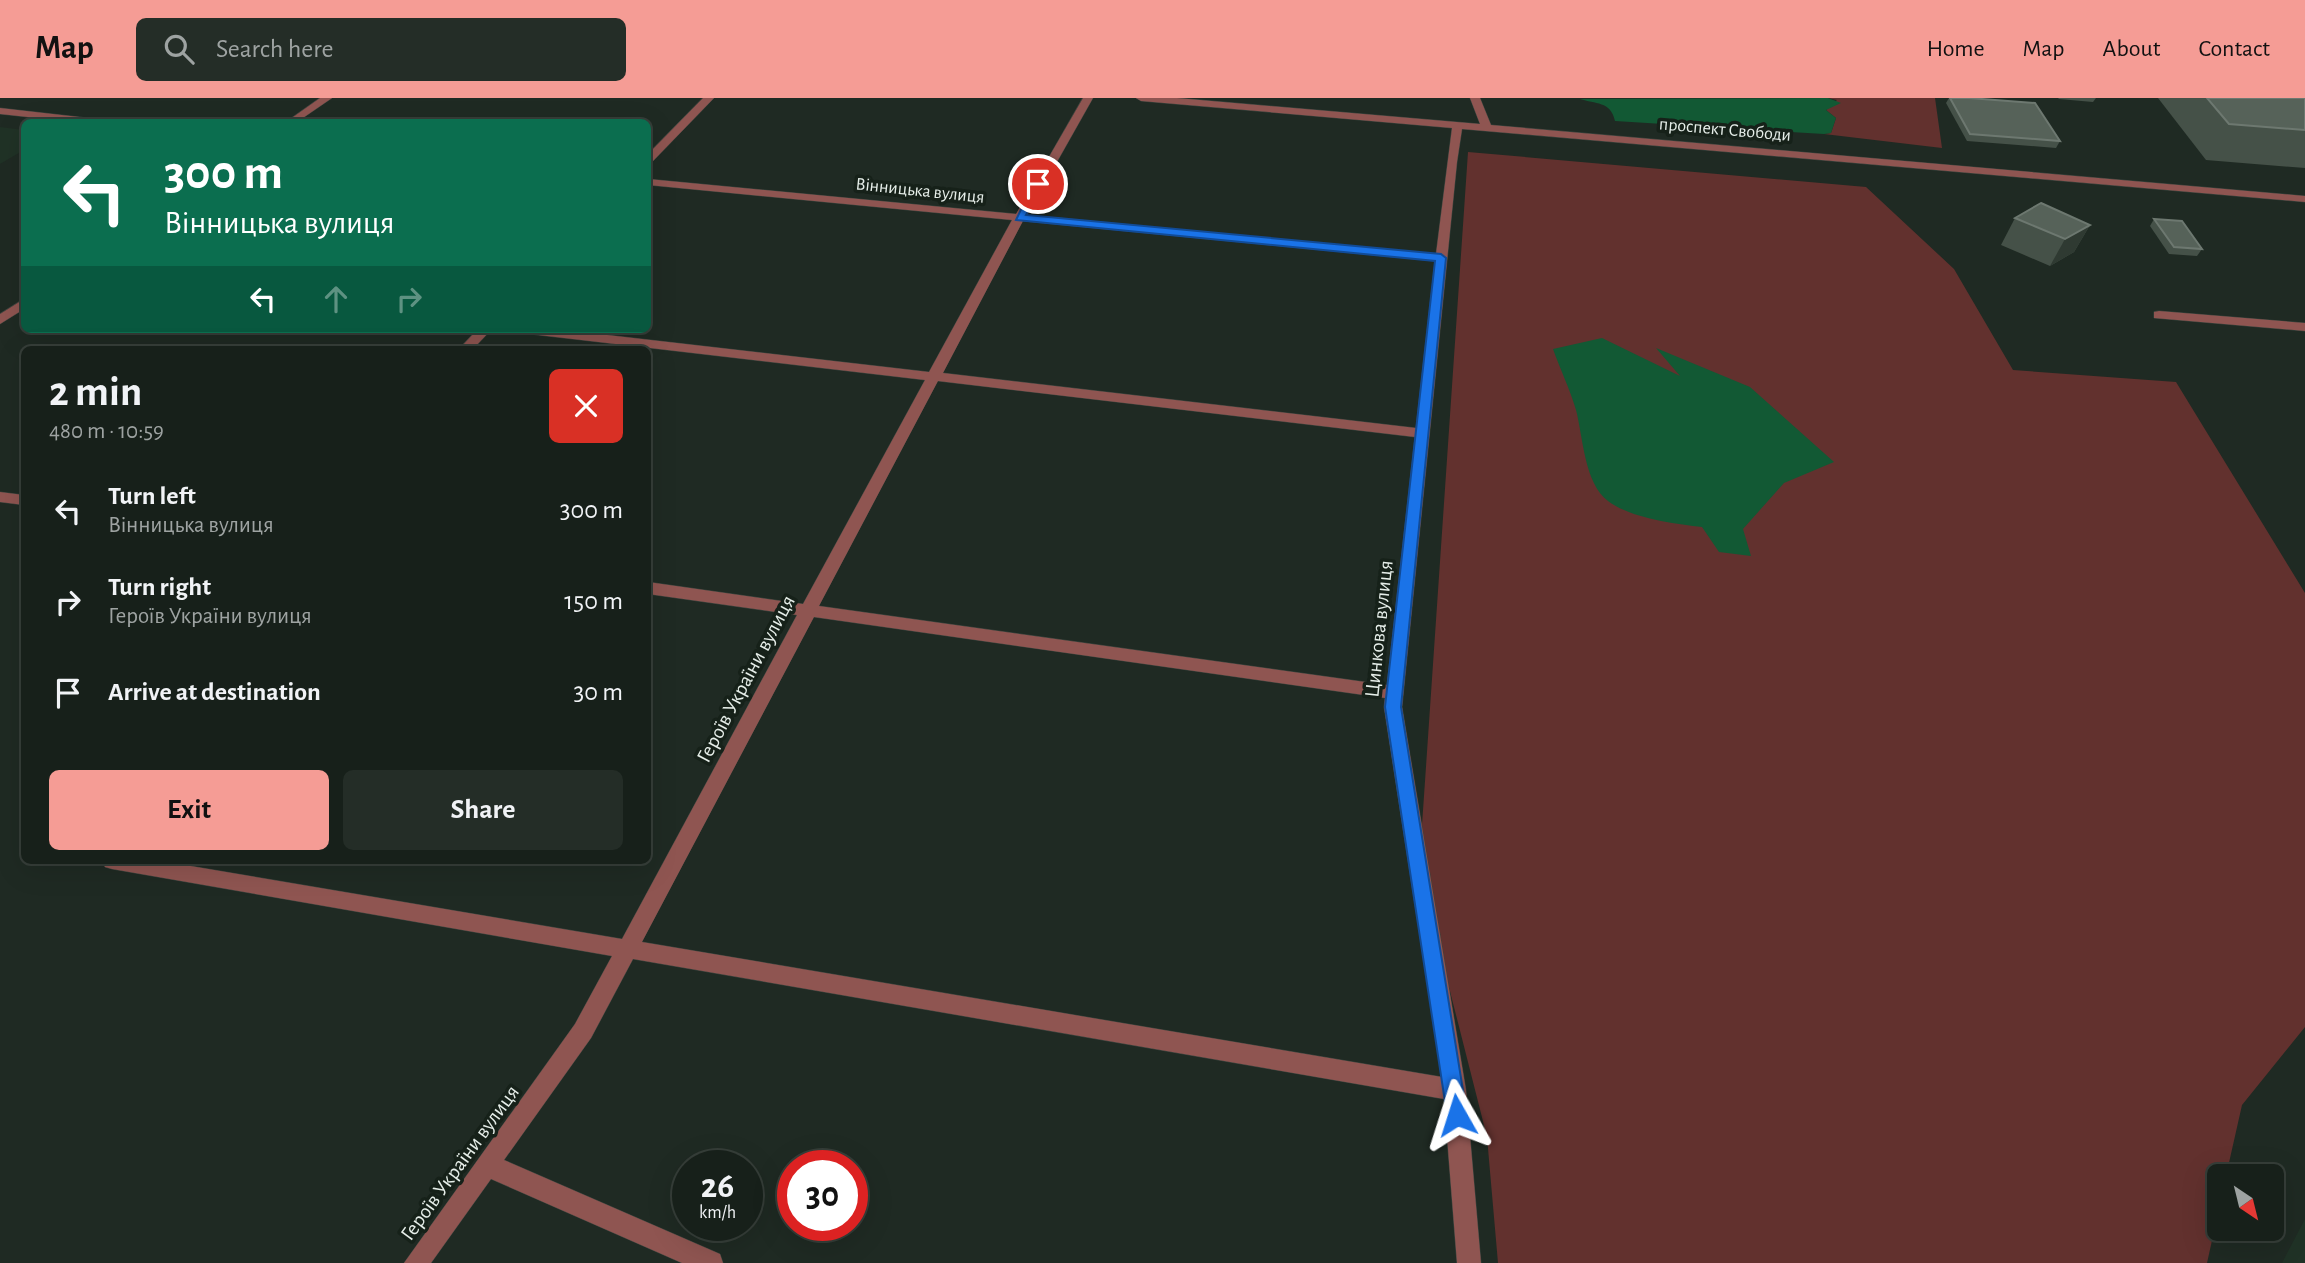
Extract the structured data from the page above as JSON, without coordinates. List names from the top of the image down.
{
  "streets": {
    "street": [
      "проспект Свободи",
      "Вінницька вулиця",
      "Цинкова вулиця",
      "Героїв України вулиця"
    ]
  },
  "crossings": [
    ["проспект Свободи", "Цинкова вулиця"],
    ["Вінницька вулиця", "Цинкова вулиця"],
    ["Вінницька вулиця", "Героїв України вулиця"]
  ],
  "north": "bottom right",
  "page": {
    "header": "Map",
    "search": "Search here",
    "nav": [
      "Home",
      "Map",
      "About",
      "Contact"
    ],
    "turn": ["300 m", "Вінницька вулиця"],
    "heading": ["2 min", "480 m · 10:59"],
    "list": [
      {
        "name": "Turn left",
        "note": "Вінницька вулиця",
        "value": "300 m"
      },
      {
        "name": "Turn right",
        "note": "Героїв України вулиця",
        "value": "150 m"
      },
      {
        "name": "Arrive at destination",
        "value": "30 m"
      }
    ],
    "buttons": ["Exit", "Share"],
    "speed": "26 km/h",
    "limit": "30"
  }
}
